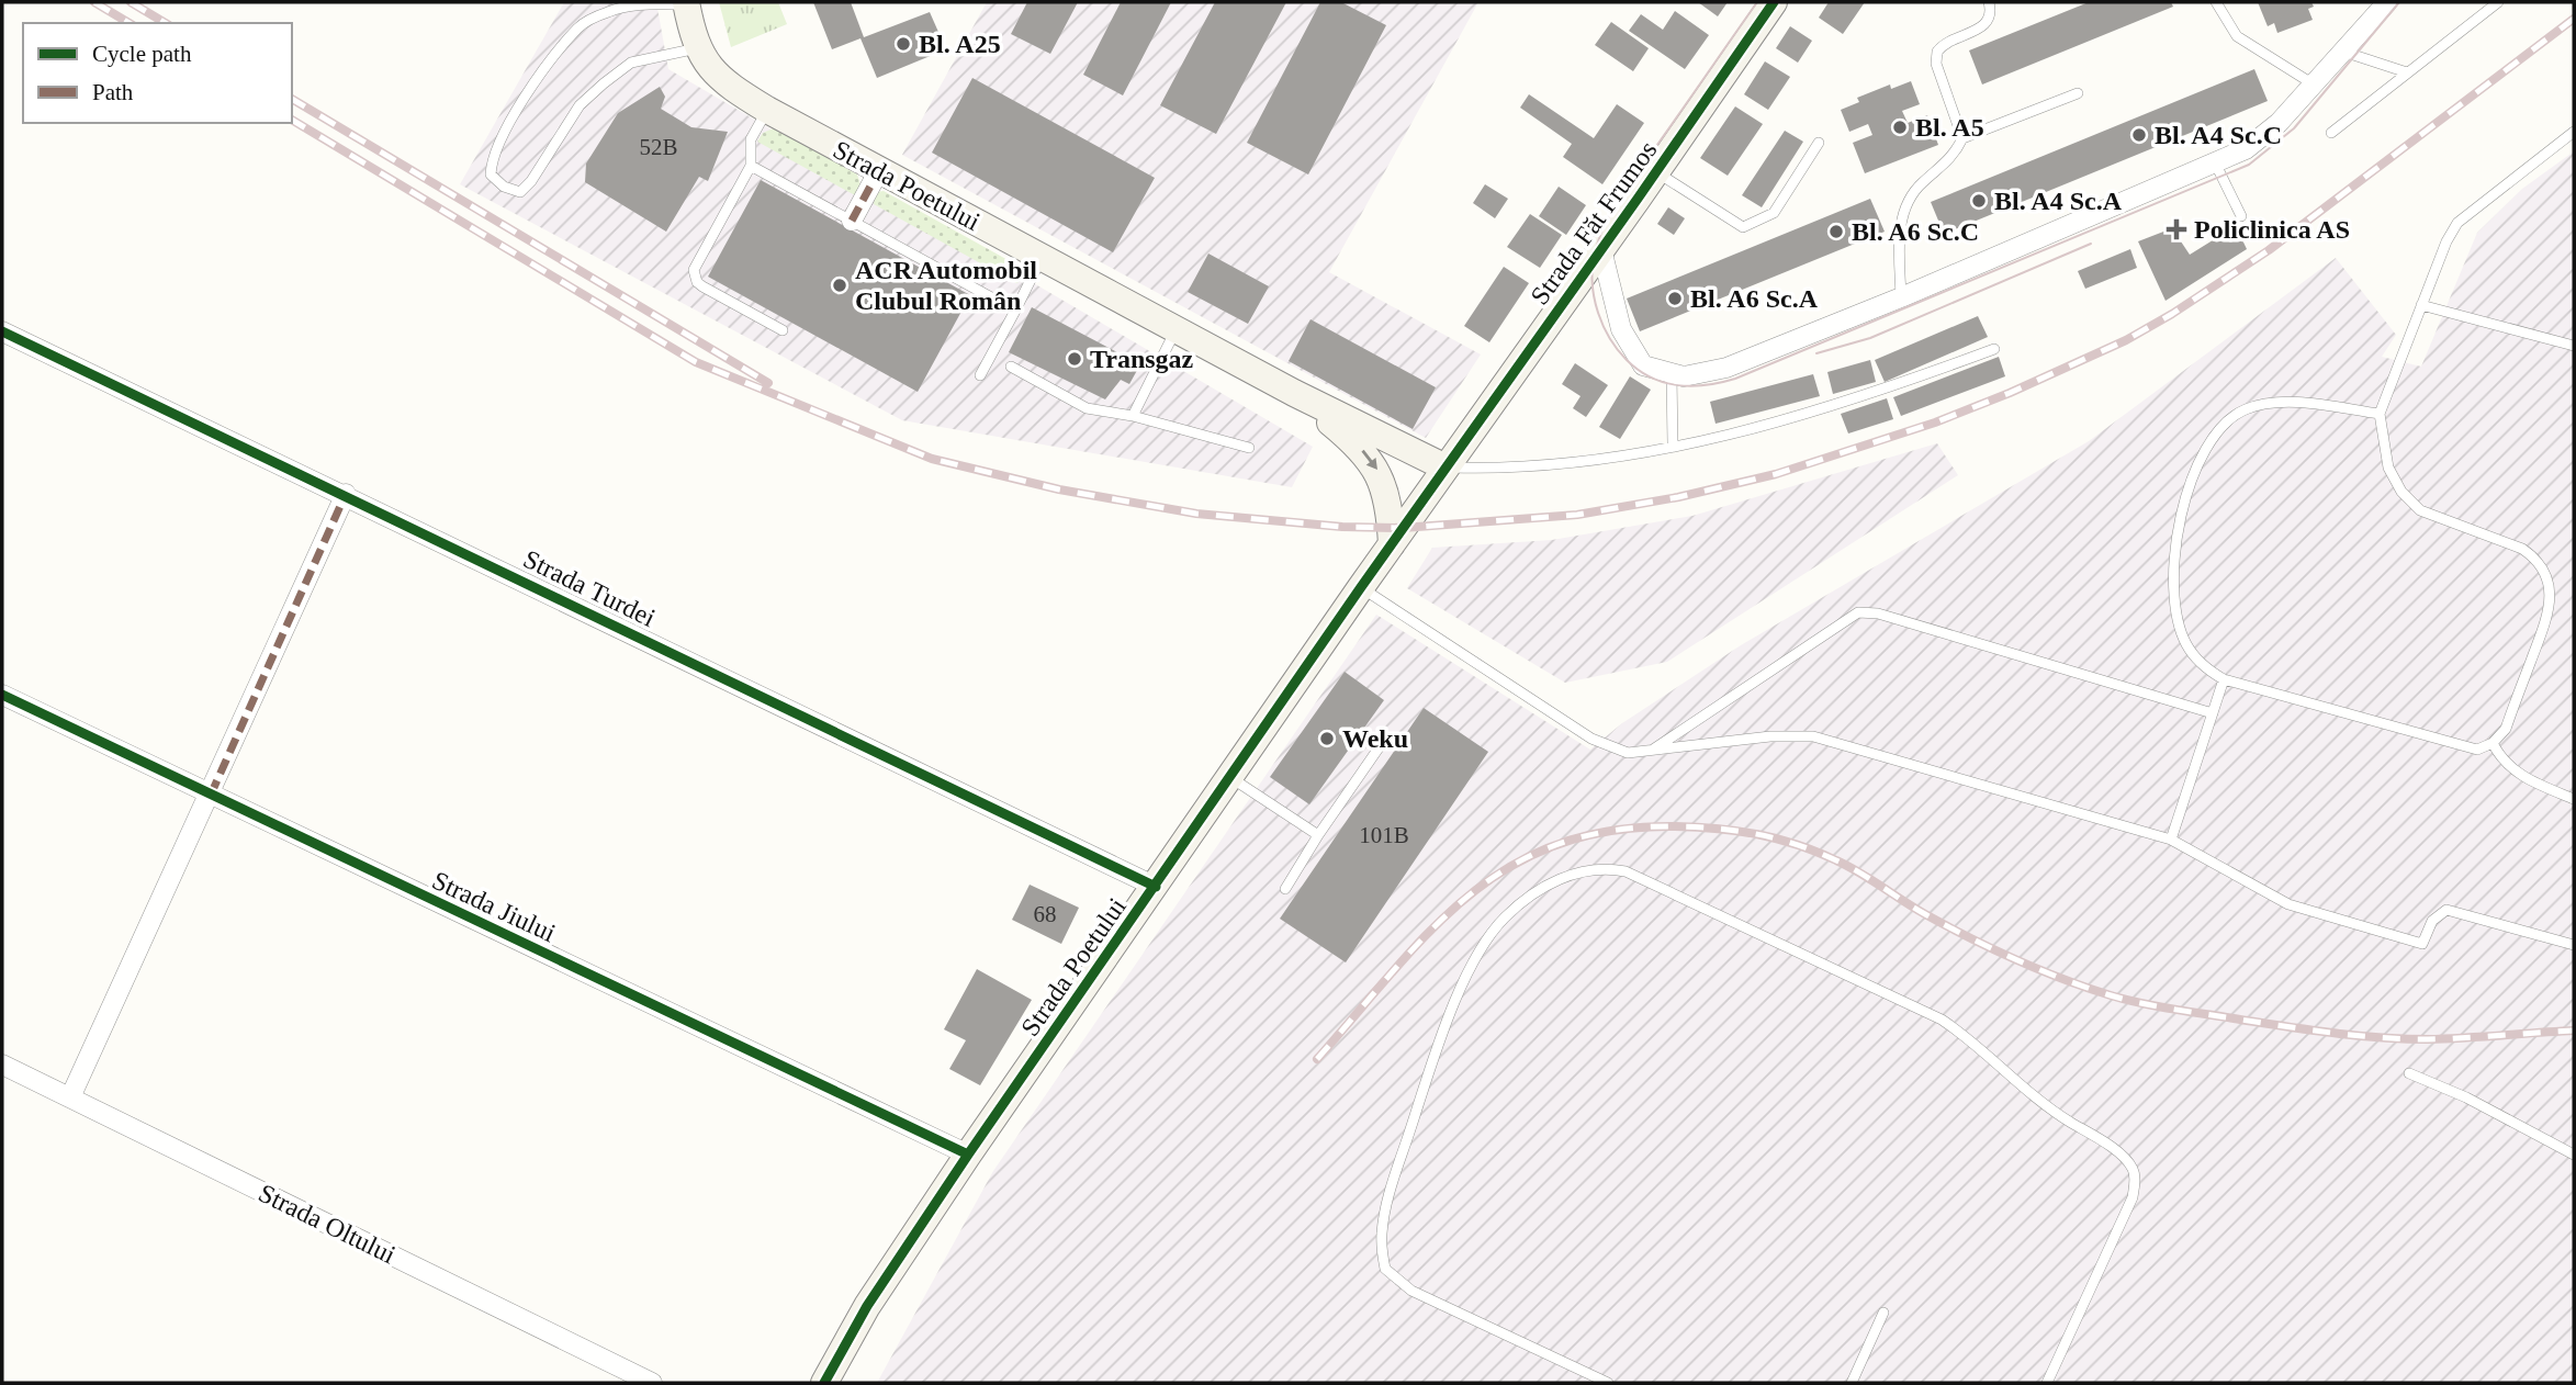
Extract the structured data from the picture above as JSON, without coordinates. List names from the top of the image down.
{
  "streets": {
    "main road": ["Strada Poetului", "Strada Făt Frumos"],
    "street": ["Strada Turdei", "Strada Jiului", "Strada Oltului"]
  },
  "crossings": [
    ["Strada Poetului", "Strada Făt Frumos"],
    ["Strada Poetului", "Strada Turdei"],
    ["Strada Poetului", "Strada Jiului"]
  ],
  "places": {
    "other": [
      "Bl. A25",
      "Bl. A5",
      "Bl. A4 Sc.C",
      "Bl. A4 Sc.A",
      "Bl. A6 Sc.C",
      "ACR Automobil Clubul Român",
      "Bl. A6 Sc.A",
      "Transgaz",
      "Weku"
    ],
    "health": ["Policlinica AS"]
  },
  "house_numbers": ["52B", "101B", "68"],
  "legend": ["Cycle path", "Path"]
}
